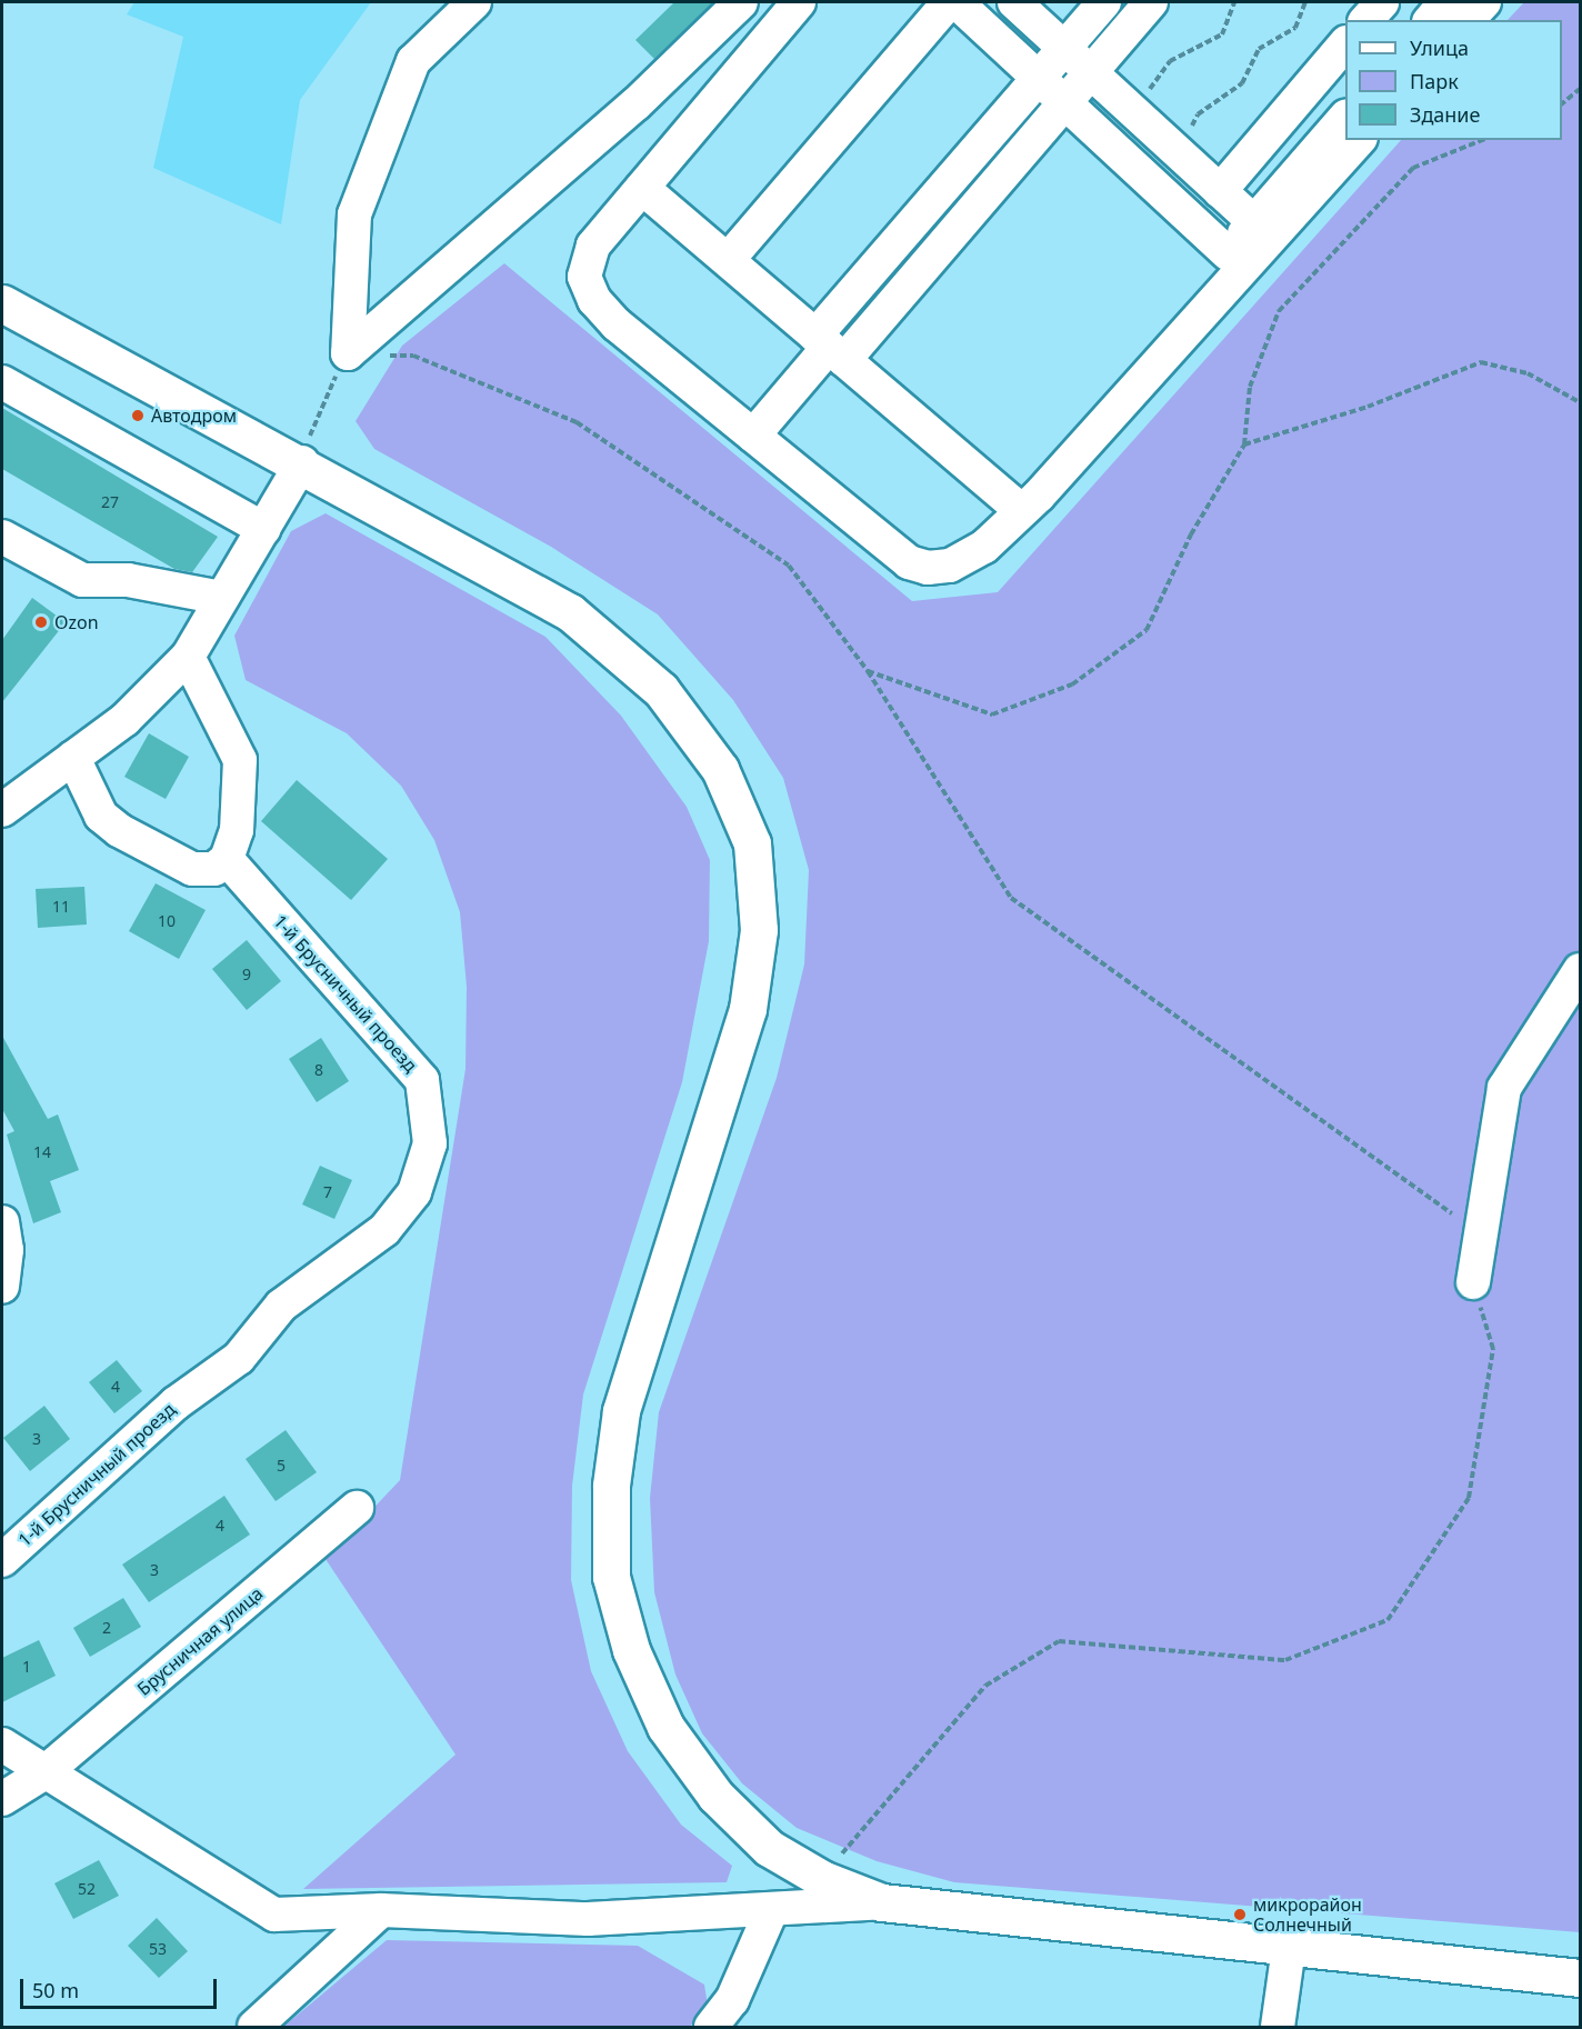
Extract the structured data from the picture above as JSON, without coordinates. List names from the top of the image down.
{
  "streets": {
    "street": ["1-й Брусничный проезд", "Брусничная улица"]
  },
  "places": ["Автодром", "Ozon", "микрорайон Солнечный"],
  "house_numbers": [
    "27",
    "11",
    "10",
    "9",
    "8",
    "14",
    "7",
    "4",
    "3",
    "5",
    "4",
    "3",
    "2",
    "1",
    "52",
    "53"
  ],
  "legend": ["Улица", "Парк", "Здание"],
  "scale_bar": "50 m"
}
